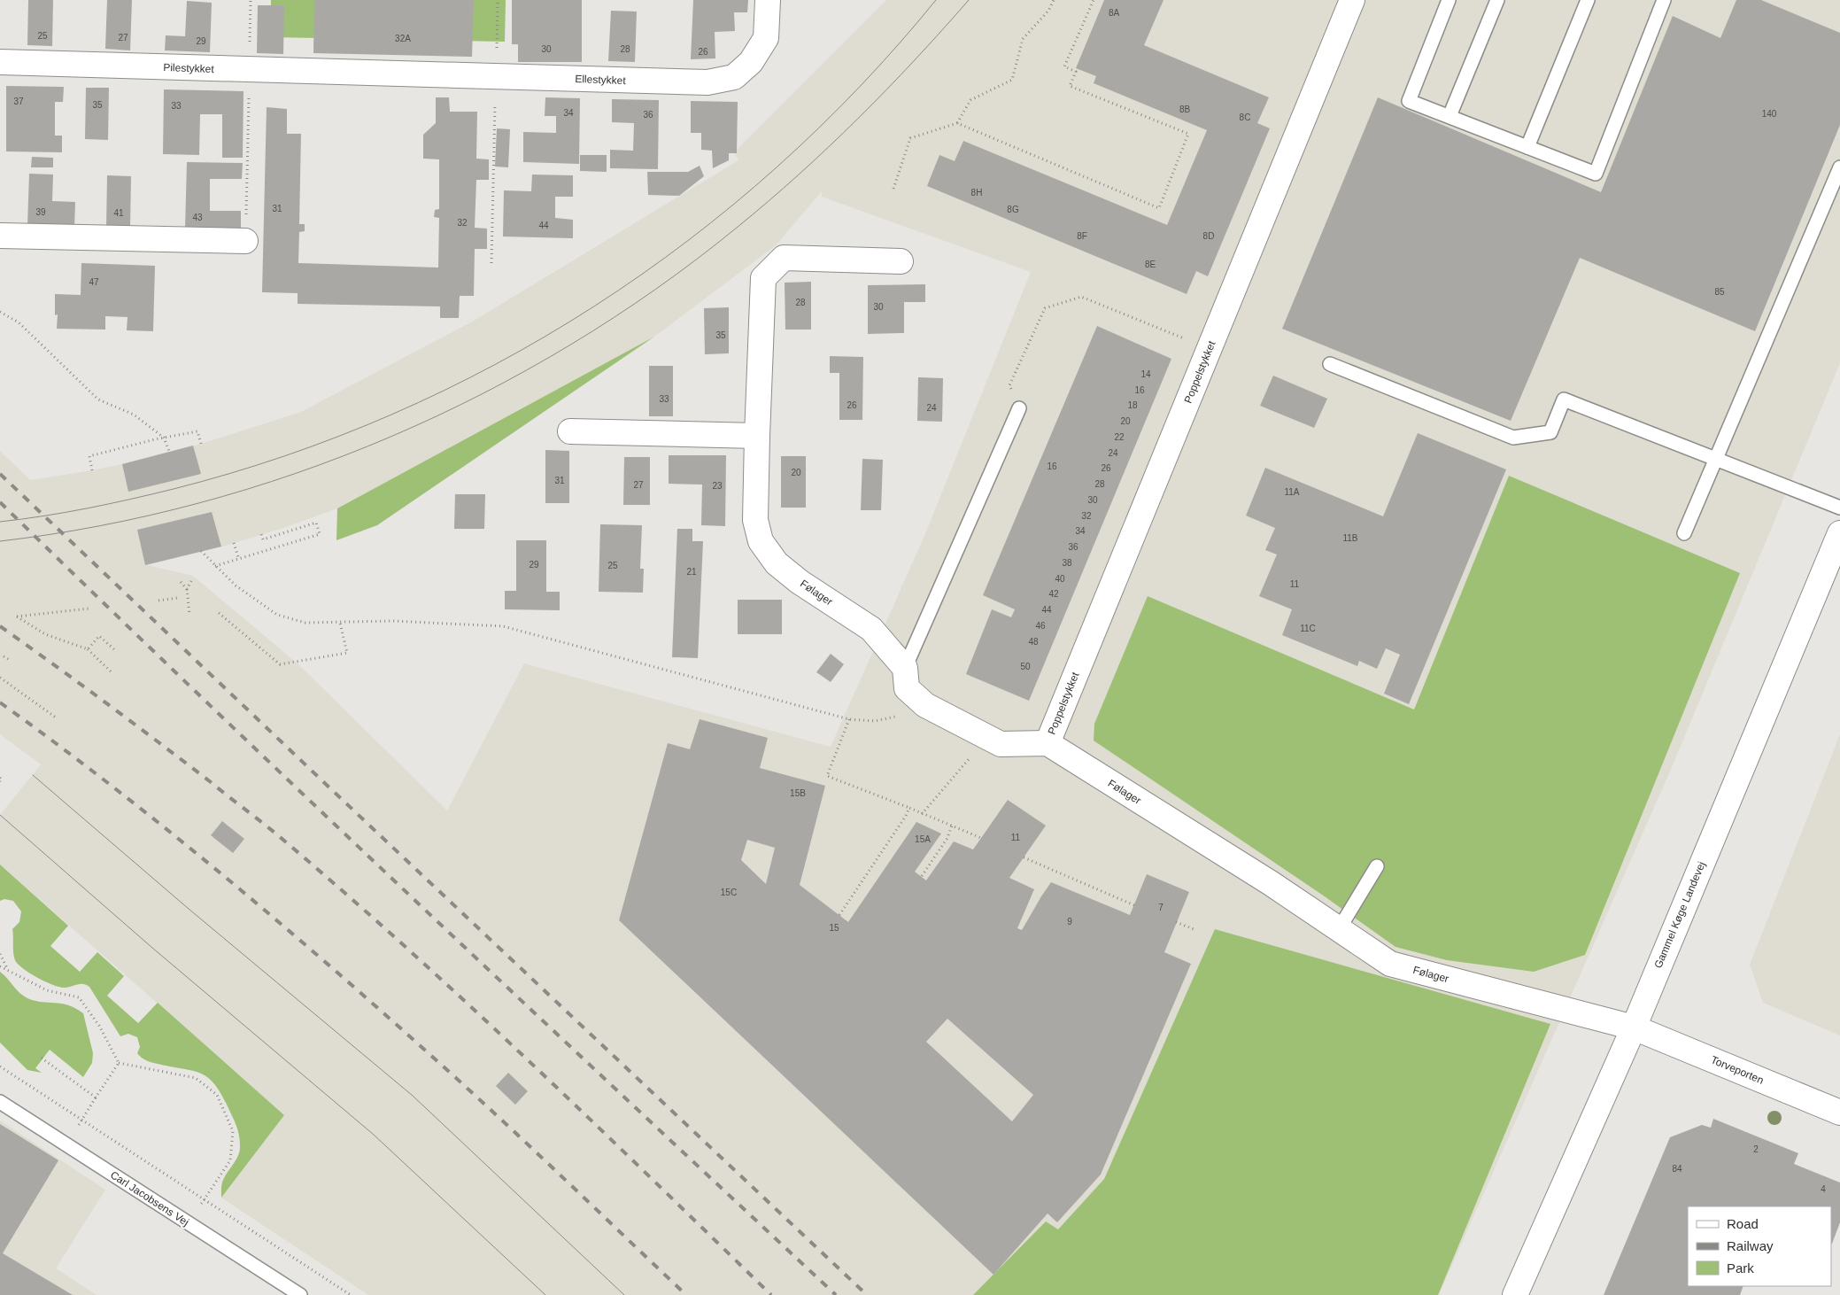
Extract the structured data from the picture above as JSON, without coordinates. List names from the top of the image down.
{
  "streets": {
    "street": [
      "Pilestykket",
      "Ellestykket",
      "Poppelstykket",
      "Følager",
      "Gammel Køge Landevej",
      "Torveporten"
    ],
    "lane": ["Carl Jacobsens Vej"]
  },
  "crossings": [
    ["Pilestykket", "Ellestykket"],
    ["Poppelstykket", "Følager"],
    ["Følager", "Gammel Køge Landevej"],
    ["Følager", "Torveporten"],
    ["Gammel Køge Landevej", "Torveporten"]
  ],
  "house_numbers": [
    "8A",
    "25",
    "27",
    "32A",
    "29",
    "30",
    "28",
    "26",
    "37",
    "35",
    "33",
    "8B",
    "34",
    "140",
    "36",
    "8C",
    "8H",
    "31",
    "8G",
    "39",
    "41",
    "43",
    "32",
    "44",
    "8F",
    "8D",
    "8E",
    "47",
    "85",
    "28",
    "30",
    "35",
    "14",
    "16",
    "33",
    "26",
    "18",
    "24",
    "20",
    "22",
    "24",
    "16",
    "26",
    "20",
    "31",
    "28",
    "27",
    "23",
    "11A",
    "30",
    "32",
    "34",
    "11B",
    "36",
    "38",
    "29",
    "25",
    "21",
    "40",
    "11",
    "42",
    "44",
    "46",
    "11C",
    "48",
    "50",
    "15B",
    "11",
    "15A",
    "15C",
    "7",
    "9",
    "15",
    "2",
    "84",
    "4"
  ],
  "legend": ["Road", "Railway", "Park"]
}
